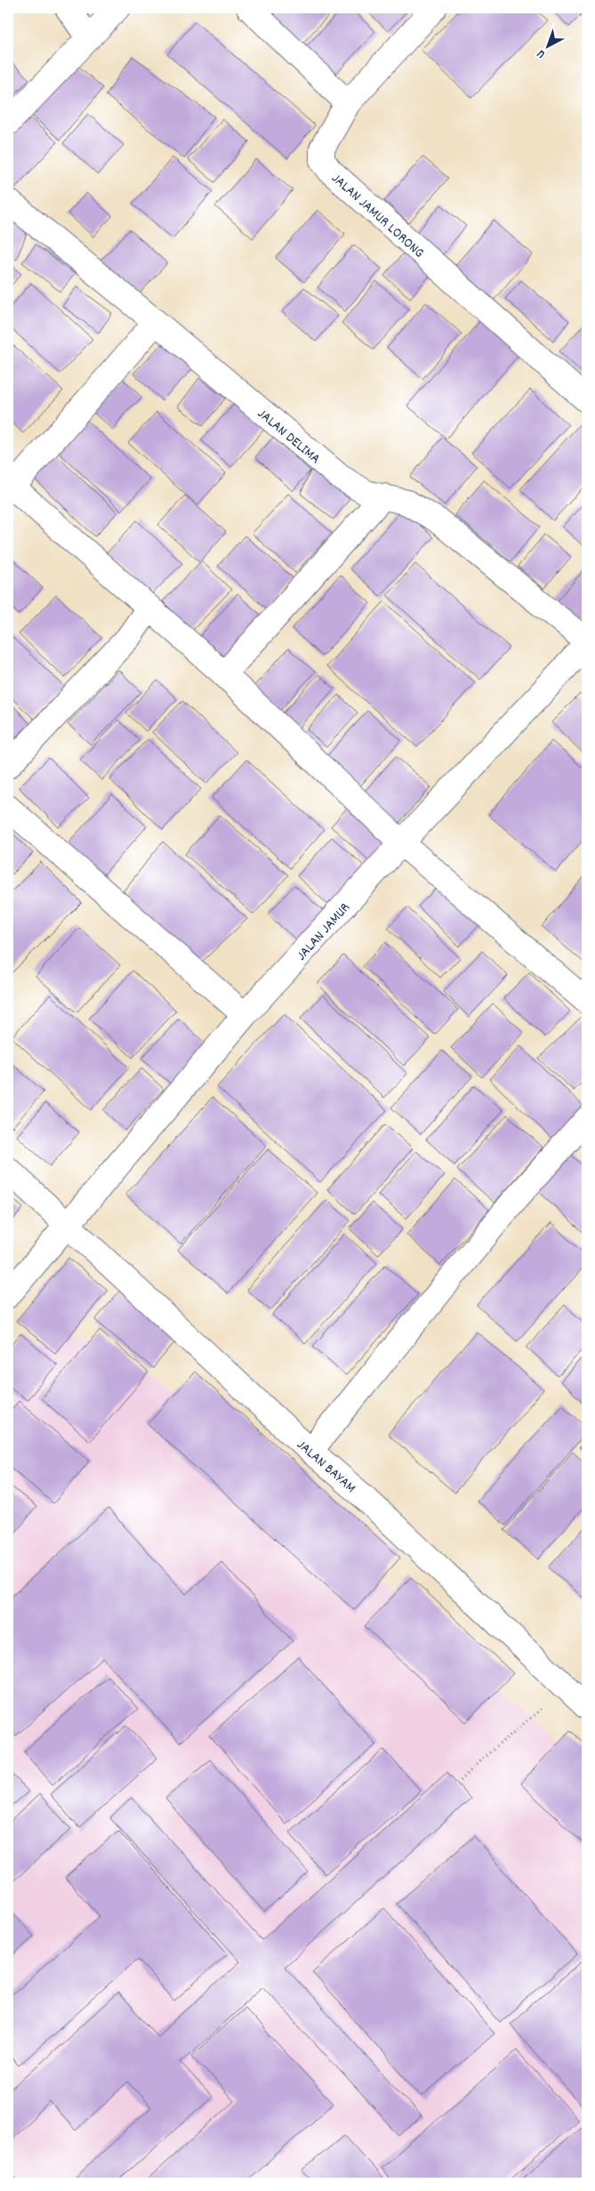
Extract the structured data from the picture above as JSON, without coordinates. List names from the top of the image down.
{
  "streets": {
    "street": [
      "JALAN JAMUR LORONG",
      "JALAN DELIMA",
      "JALAN JAMUR",
      "JALAN BAYAM"
    ]
  },
  "crossings": [
    ["JALAN DELIMA", "JALAN JAMUR"],
    ["JALAN JAMUR", "JALAN BAYAM"]
  ],
  "north": "bottom left"
}
